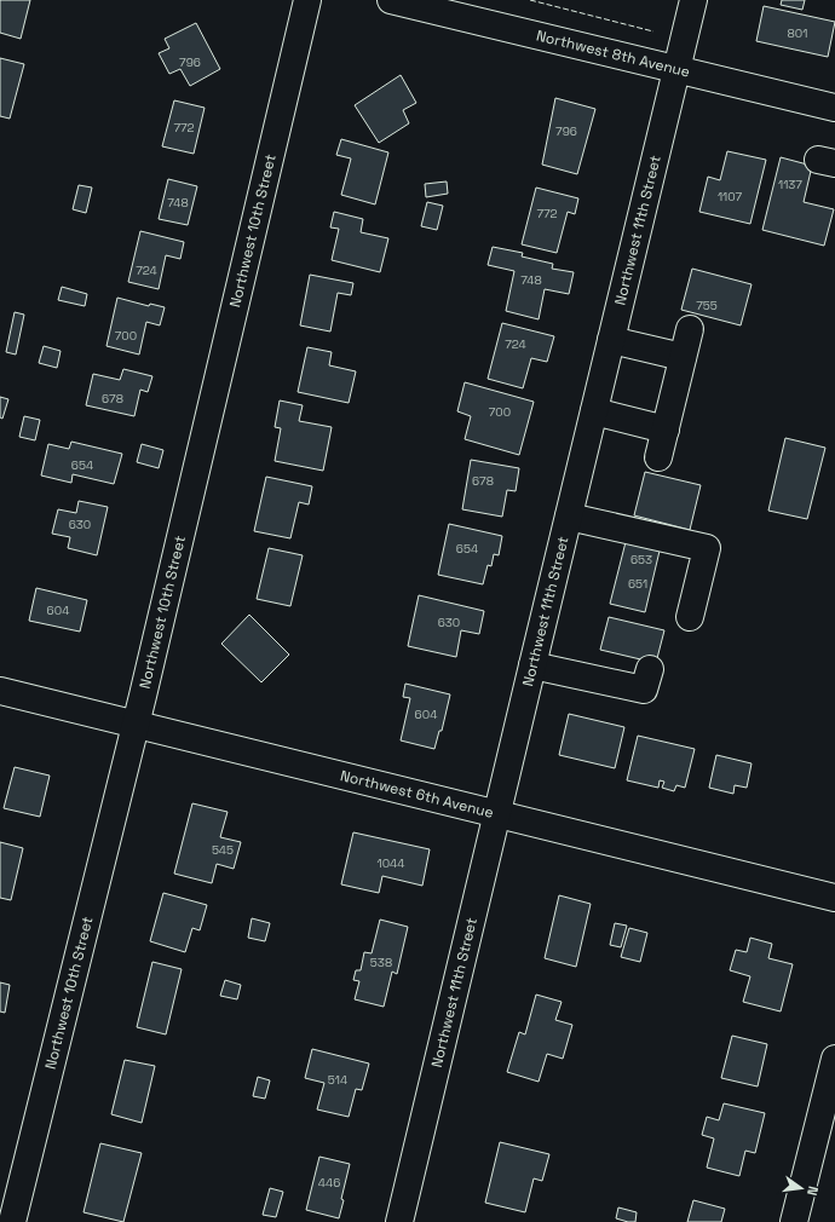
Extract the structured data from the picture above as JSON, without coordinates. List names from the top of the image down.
{
  "streets": {
    "street": [
      "Northwest 8th Avenue",
      "Northwest 10th Street",
      "Northwest 11th Street",
      "Northwest 6th Avenue"
    ]
  },
  "crossings": [
    ["Northwest 8th Avenue", "Northwest 11th Street"],
    ["Northwest 10th Street", "Northwest 6th Avenue"],
    ["Northwest 11th Street", "Northwest 6th Avenue"]
  ],
  "house_numbers": [
    "801",
    "796",
    "772",
    "796",
    "1137",
    "1107",
    "748",
    "772",
    "724",
    "748",
    "755",
    "700",
    "724",
    "678",
    "700",
    "654",
    "678",
    "630",
    "654",
    "653",
    "651",
    "604",
    "630",
    "604",
    "545",
    "1044",
    "538",
    "514",
    "446"
  ],
  "north": "right"
}
